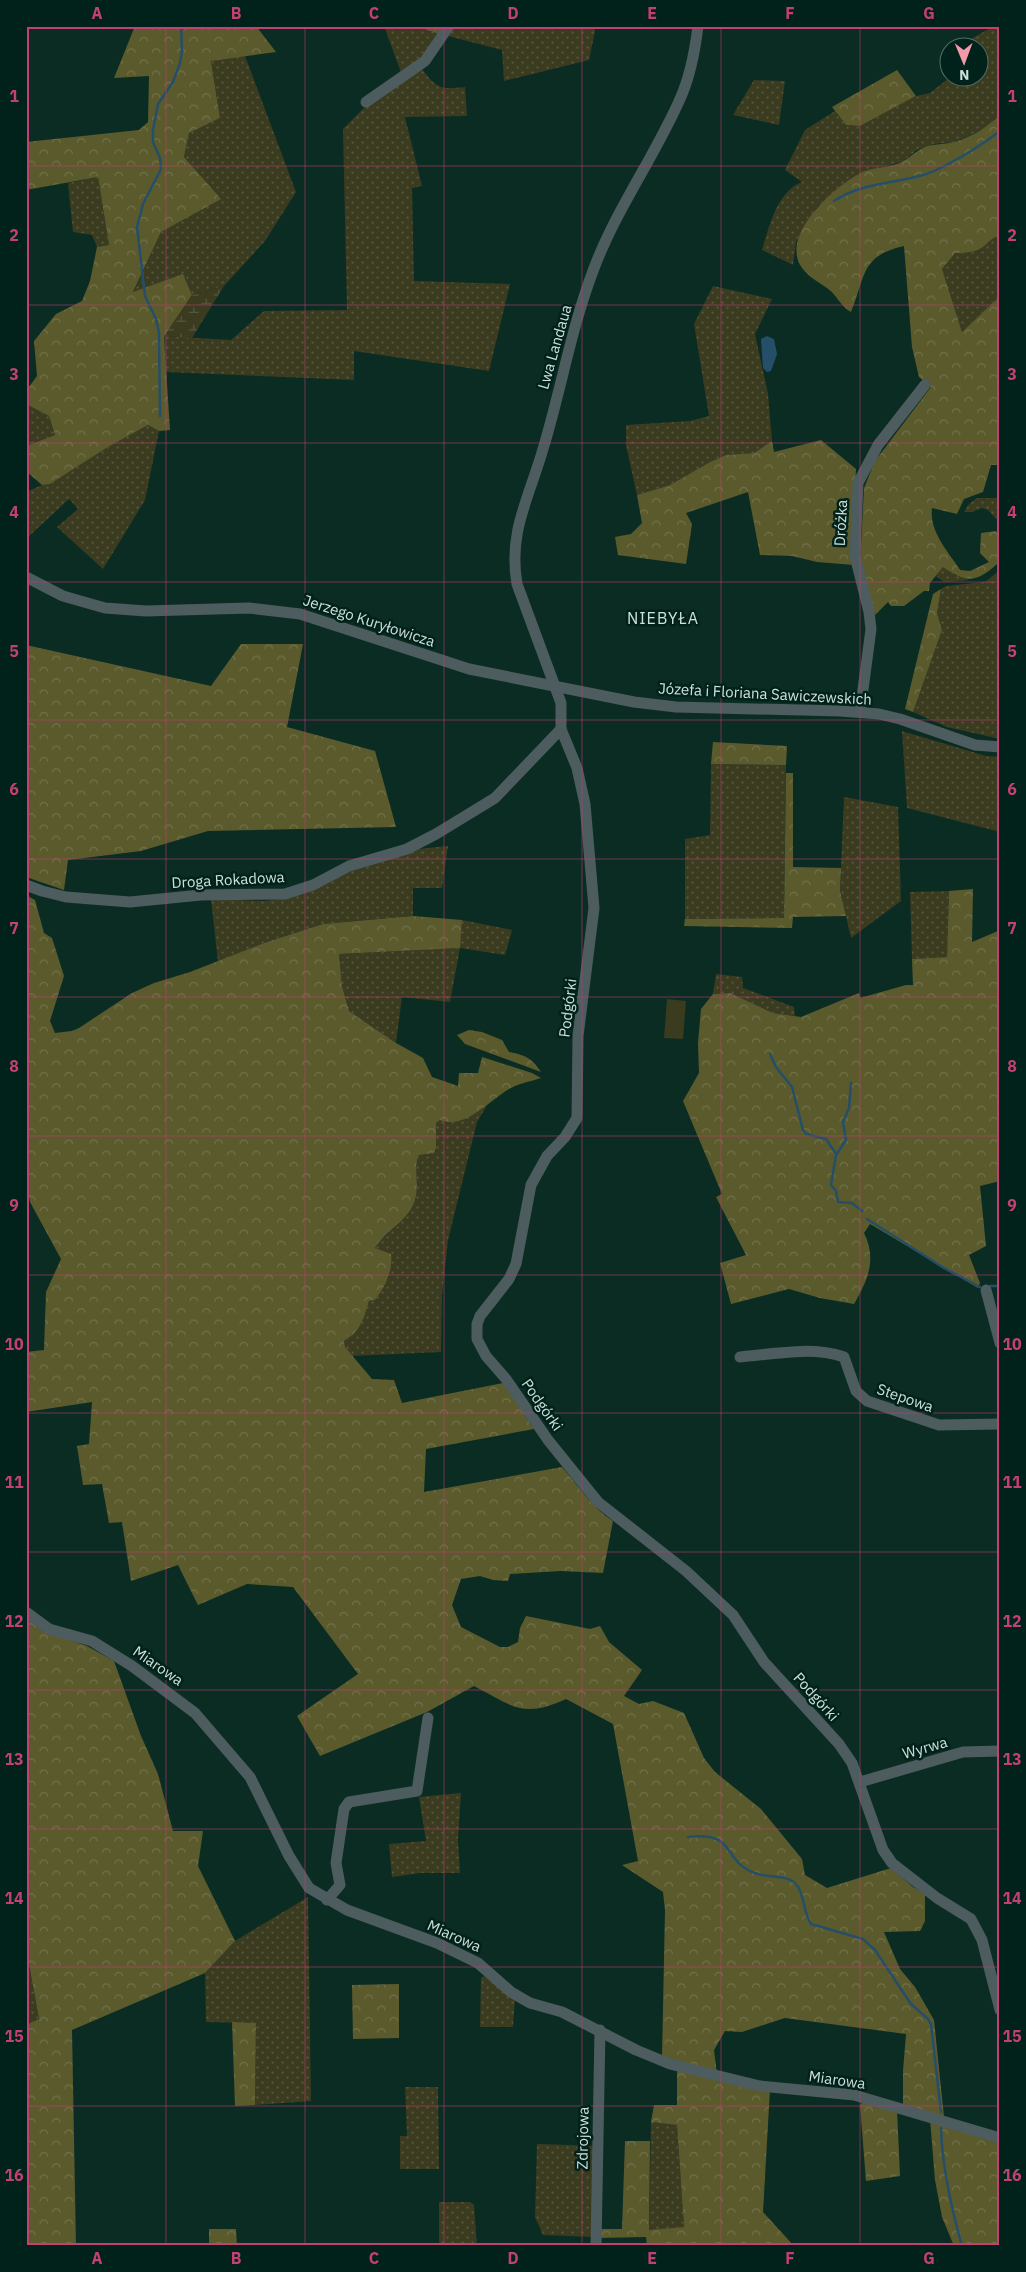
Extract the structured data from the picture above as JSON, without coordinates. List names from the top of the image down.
{
  "streets": {
    "street": [
      "Lwa Landaua",
      "Dróżka",
      "Jerzego Kuryłowicza",
      "Józefa i Floriana Sawiczewskich",
      "Droga Rokadowa",
      "Podgórki",
      "Stepowa",
      "Miarowa",
      "Wyrwa",
      "Zdrojowa"
    ]
  },
  "crossings": [
    ["Lwa Landaua", "Jerzego Kuryłowicza"],
    ["Lwa Landaua", "Józefa i Floriana Sawiczewskich"],
    ["Lwa Landaua", "Podgórki"],
    ["Dróżka", "Józefa i Floriana Sawiczewskich"],
    ["Jerzego Kuryłowicza", "Józefa i Floriana Sawiczewskich"],
    ["Jerzego Kuryłowicza", "Podgórki"],
    ["Józefa i Floriana Sawiczewskich", "Podgórki"],
    ["Droga Rokadowa", "Podgórki"],
    ["Podgórki", "Wyrwa"],
    ["Miarowa", "Zdrojowa"]
  ],
  "districts": ["NIEBYŁA"],
  "north": "bottom",
  "grid": {
    "columns": [
      "A",
      "B",
      "C",
      "D",
      "E",
      "F",
      "G"
    ],
    "rows": [
      "1",
      "2",
      "3",
      "4",
      "5",
      "6",
      "7",
      "8",
      "9",
      "10",
      "11",
      "12",
      "13",
      "14",
      "15",
      "16"
    ]
  }
}
